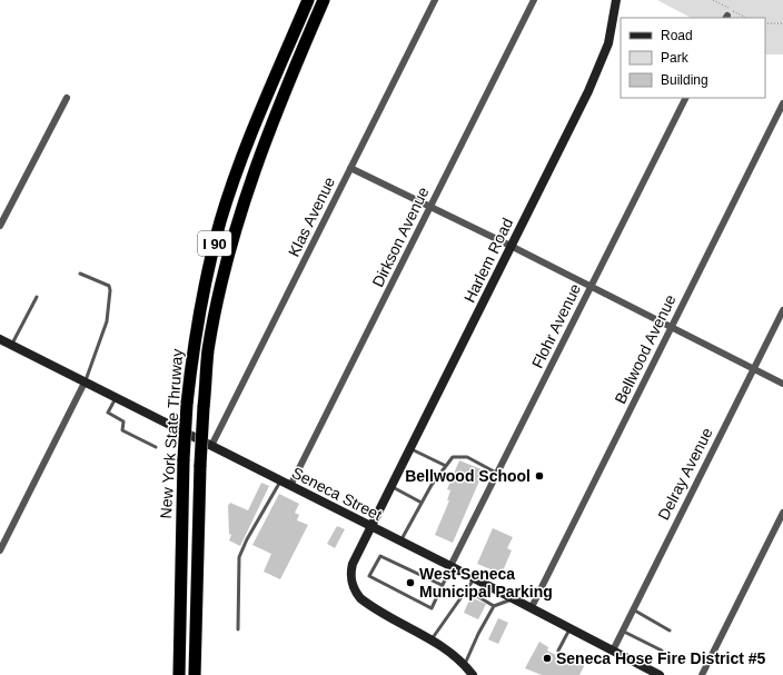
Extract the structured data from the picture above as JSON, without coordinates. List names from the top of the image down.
{
  "streets": {
    "highway": ["I 90", "New York State Thruway"],
    "main road": ["Harlem Road", "Seneca Street"],
    "street": [
      "Klas Avenue",
      "Dirkson Avenue",
      "Flohr Avenue",
      "Bellwood Avenue",
      "Delray Avenue"
    ]
  },
  "crossings": [
    ["Klas Avenue", "Seneca Street"],
    ["Dirkson Avenue", "Seneca Street"],
    ["Harlem Road", "Seneca Street"],
    ["Flohr Avenue", "Seneca Street"],
    ["Bellwood Avenue", "Seneca Street"],
    ["Delray Avenue", "Seneca Street"]
  ],
  "places": ["Bellwood School", "West Seneca Municipal Parking", "Seneca Hose Fire District #5"],
  "legend": ["Road", "Park", "Building"]
}
